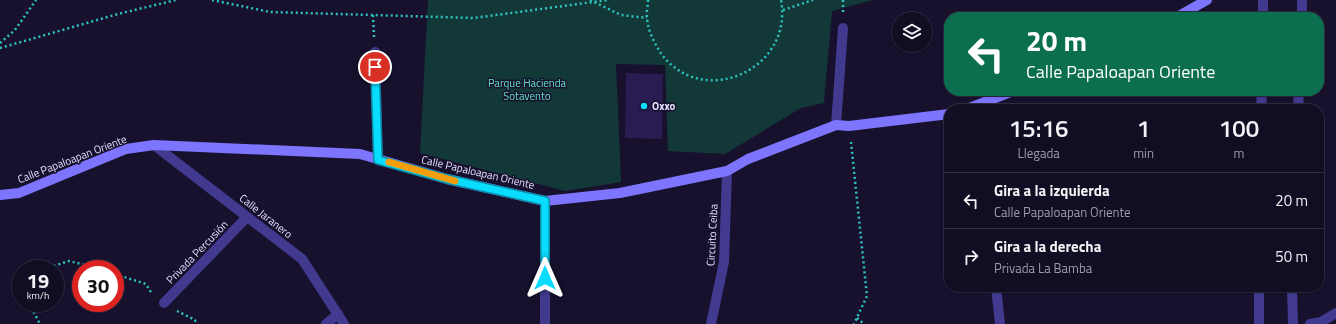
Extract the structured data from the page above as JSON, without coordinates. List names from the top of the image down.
{
  "streets": {
    "street": [
      "Calle Papaloapan Oriente",
      "Calle Jaranero",
      "Circuito Ceiba",
      "Privada Percusión"
    ]
  },
  "crossings": [
    ["Calle Papaloapan Oriente", "Calle Jaranero"],
    ["Calle Papaloapan Oriente", "Circuito Ceiba"],
    ["Calle Jaranero", "Privada Percusión"]
  ],
  "parks": ["Parque Hacienda Sotavento"],
  "places": ["Oxxo"],
  "page": {
    "turn": ["20 m", "Calle Papaloapan Oriente"],
    "eta": [
      "15:16",
      "Llegada",
      "1",
      "min",
      "100",
      "m"
    ],
    "list": [
      {
        "name": "Gira a la izquierda",
        "note": "Calle Papaloapan Oriente",
        "value": "20 m"
      },
      {
        "name": "Gira a la derecha",
        "note": "Privada La Bamba",
        "value": "50 m"
      }
    ],
    "speed": "19 km/h",
    "limit": "30"
  }
}
